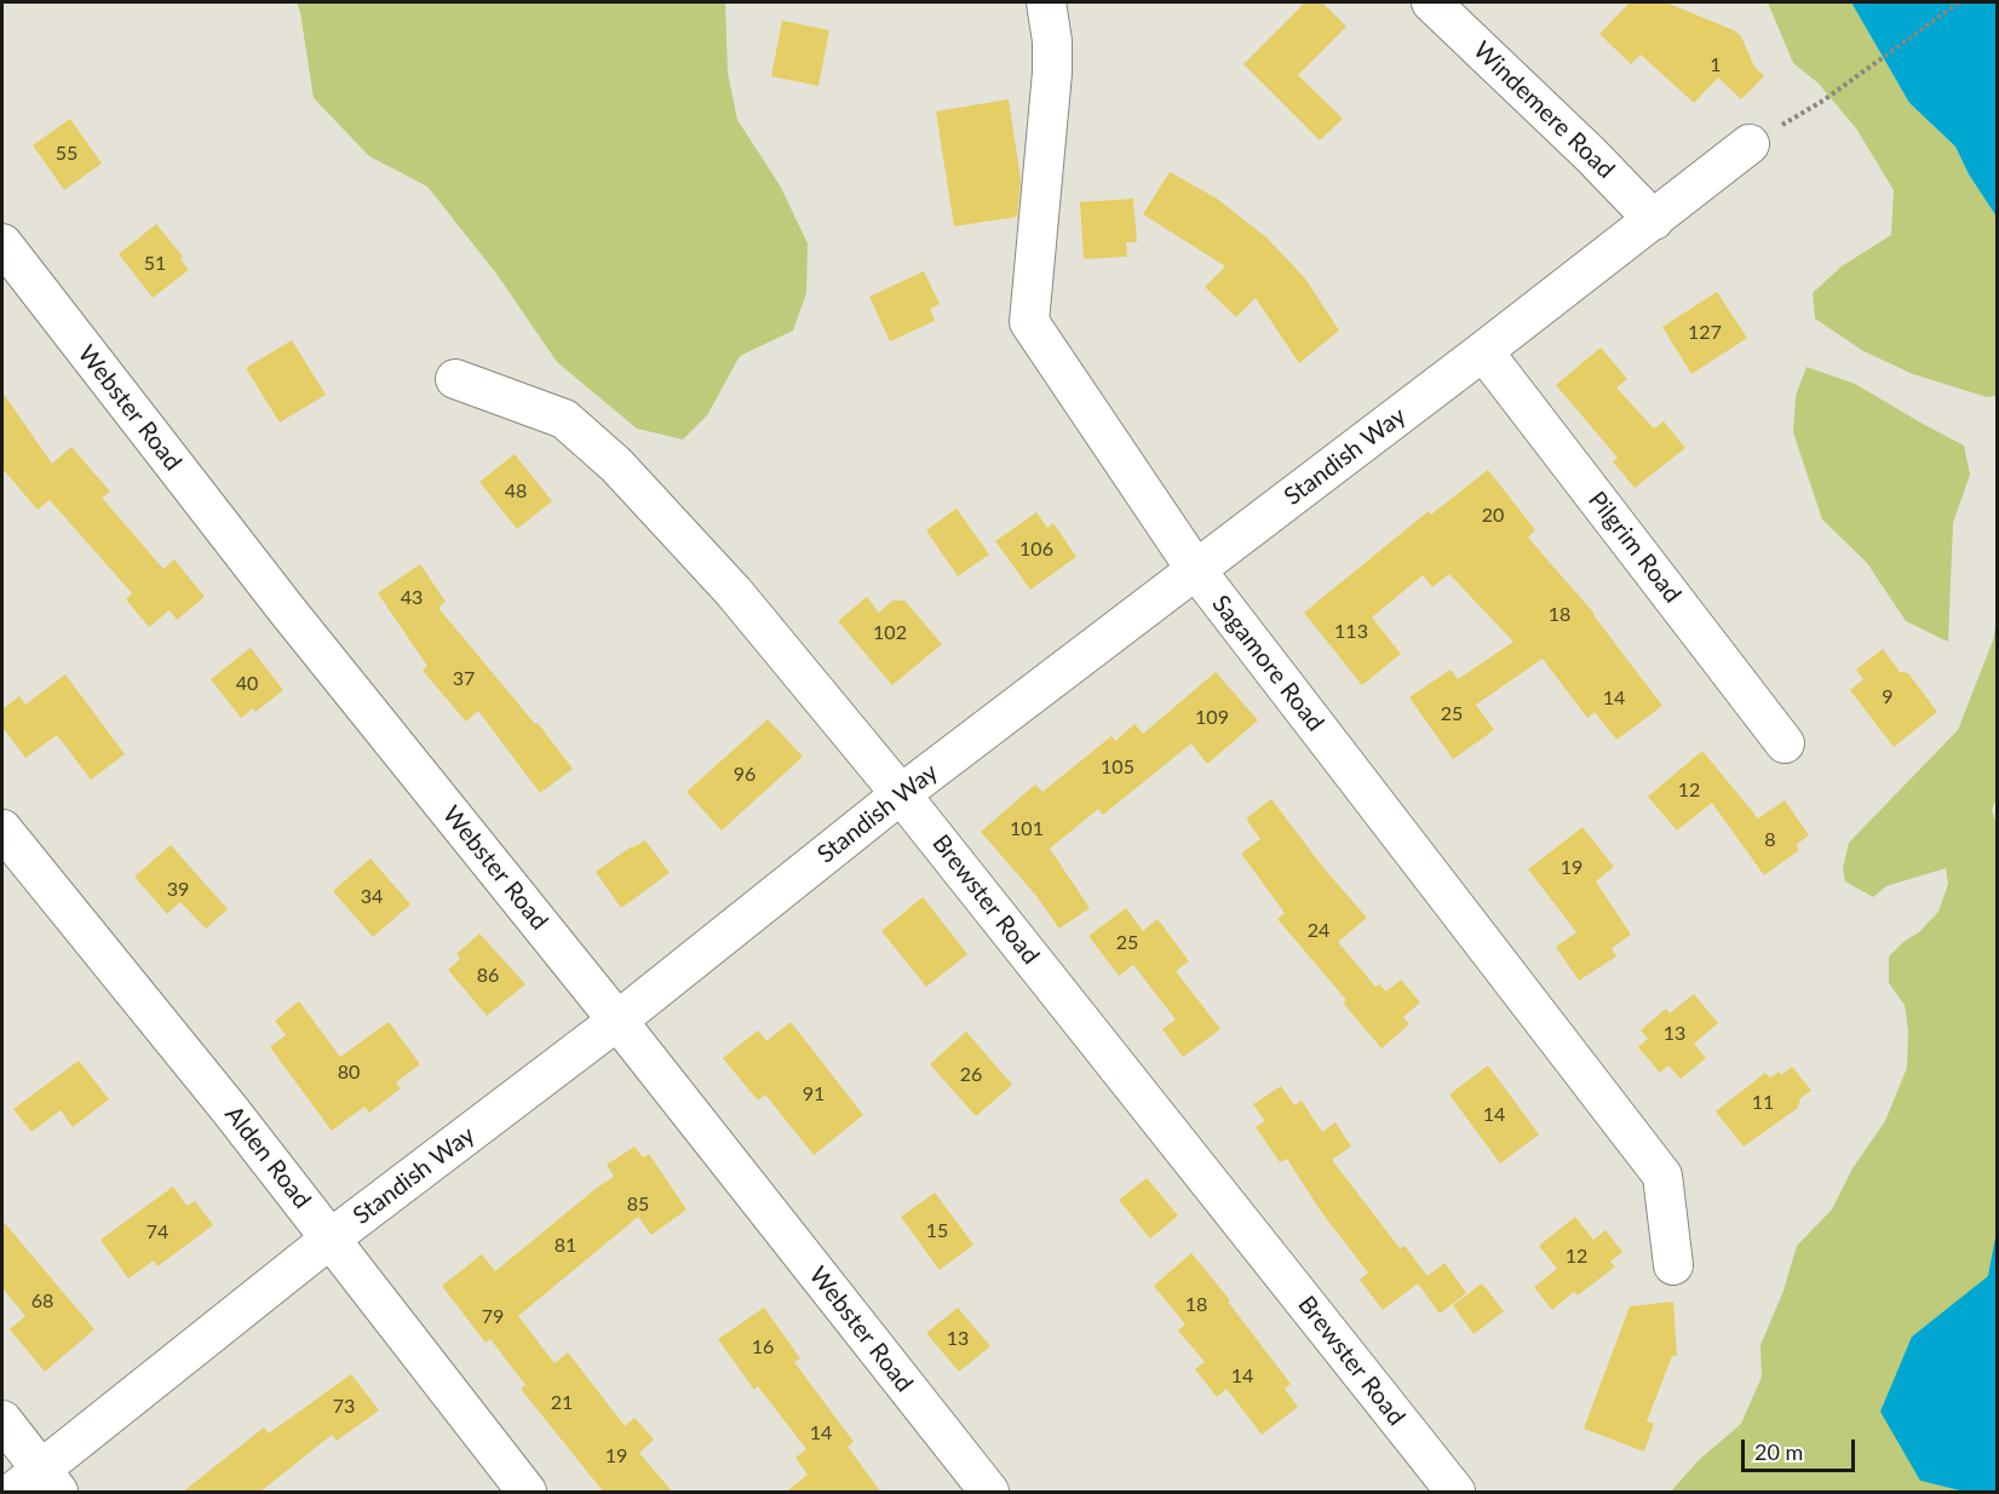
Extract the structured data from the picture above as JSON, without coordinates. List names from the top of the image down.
{
  "streets": {
    "street": [
      "Windemere Road",
      "Webster Road",
      "Standish Way",
      "Pilgrim Road",
      "Sagamore Road",
      "Brewster Road",
      "Alden Road"
    ]
  },
  "crossings": [
    ["Windemere Road", "Standish Way"],
    ["Webster Road", "Standish Way"],
    ["Standish Way", "Pilgrim Road"],
    ["Standish Way", "Sagamore Road"],
    ["Standish Way", "Brewster Road"],
    ["Standish Way", "Alden Road"]
  ],
  "house_numbers": [
    "1",
    "55",
    "51",
    "127",
    "48",
    "20",
    "106",
    "43",
    "18",
    "113",
    "102",
    "37",
    "40",
    "9",
    "14",
    "25",
    "109",
    "105",
    "96",
    "12",
    "101",
    "8",
    "19",
    "39",
    "34",
    "24",
    "25",
    "86",
    "13",
    "80",
    "26",
    "91",
    "11",
    "14",
    "85",
    "15",
    "74",
    "81",
    "12",
    "68",
    "18",
    "79",
    "13",
    "16",
    "14",
    "21",
    "73",
    "14",
    "19"
  ],
  "scale_bar": "20 m"
}
